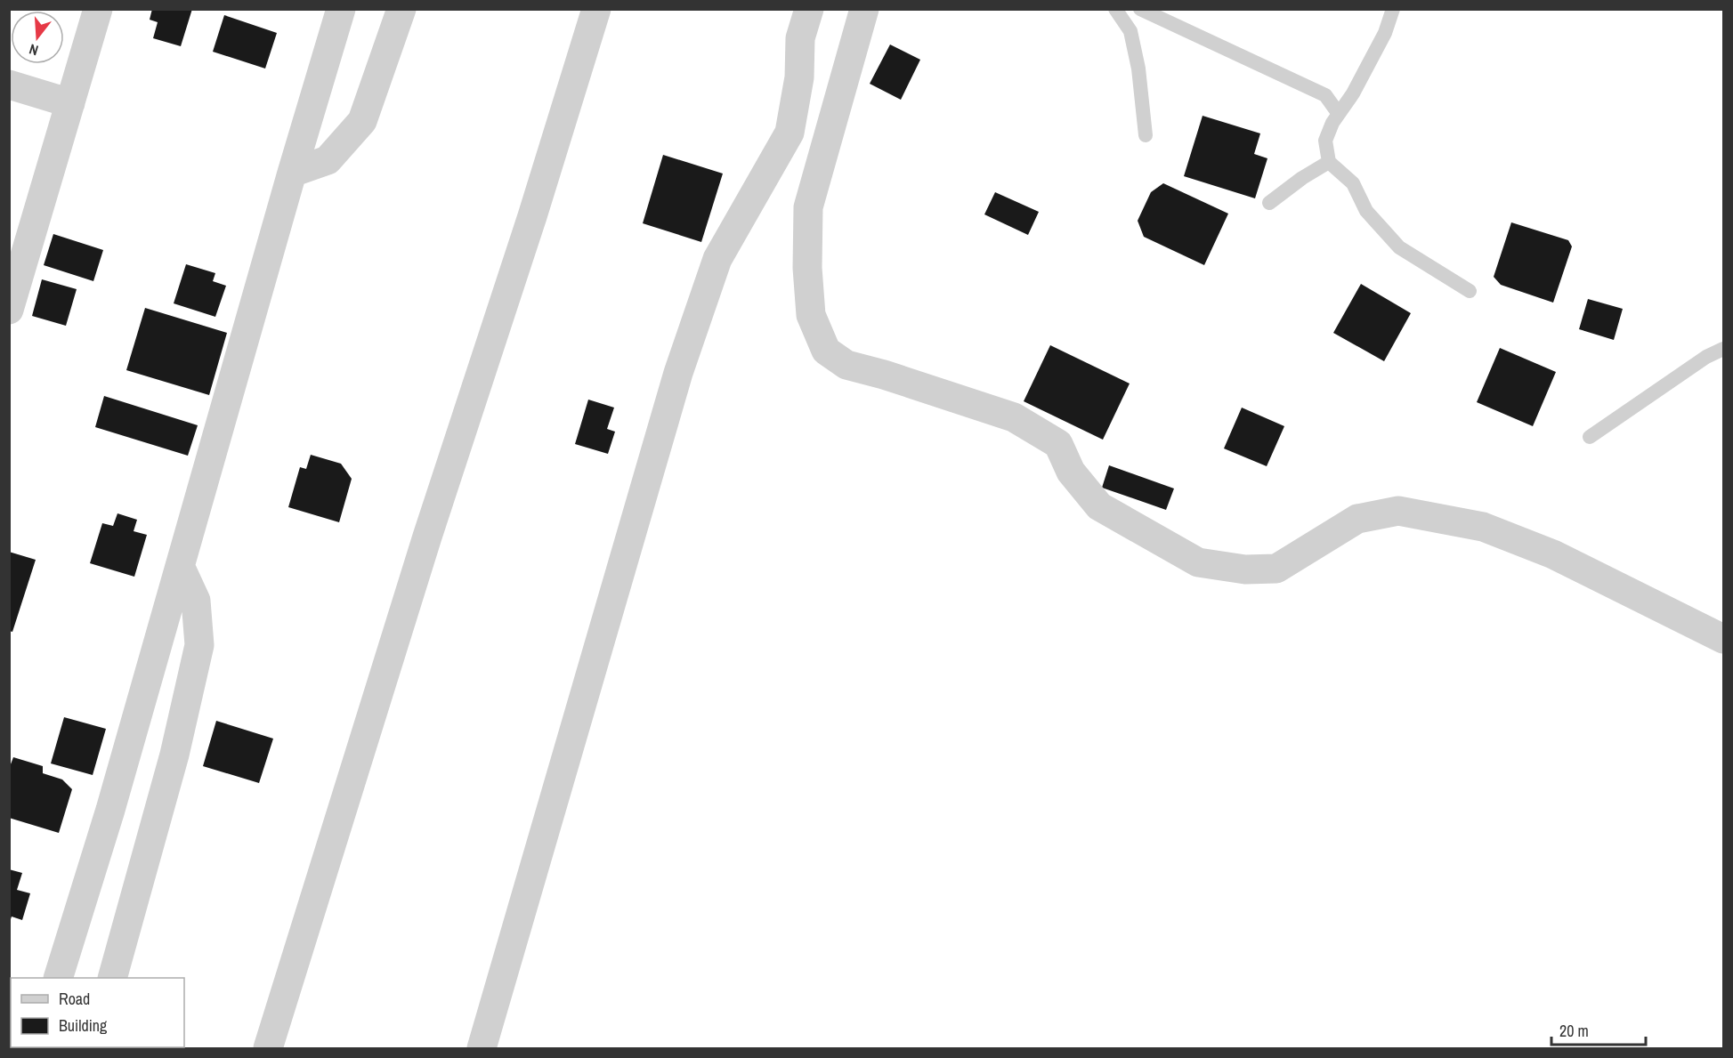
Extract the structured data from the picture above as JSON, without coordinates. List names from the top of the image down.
{
  "legend": ["Road", "Building"],
  "scale_bar": "20 m",
  "north": "bottom"
}
